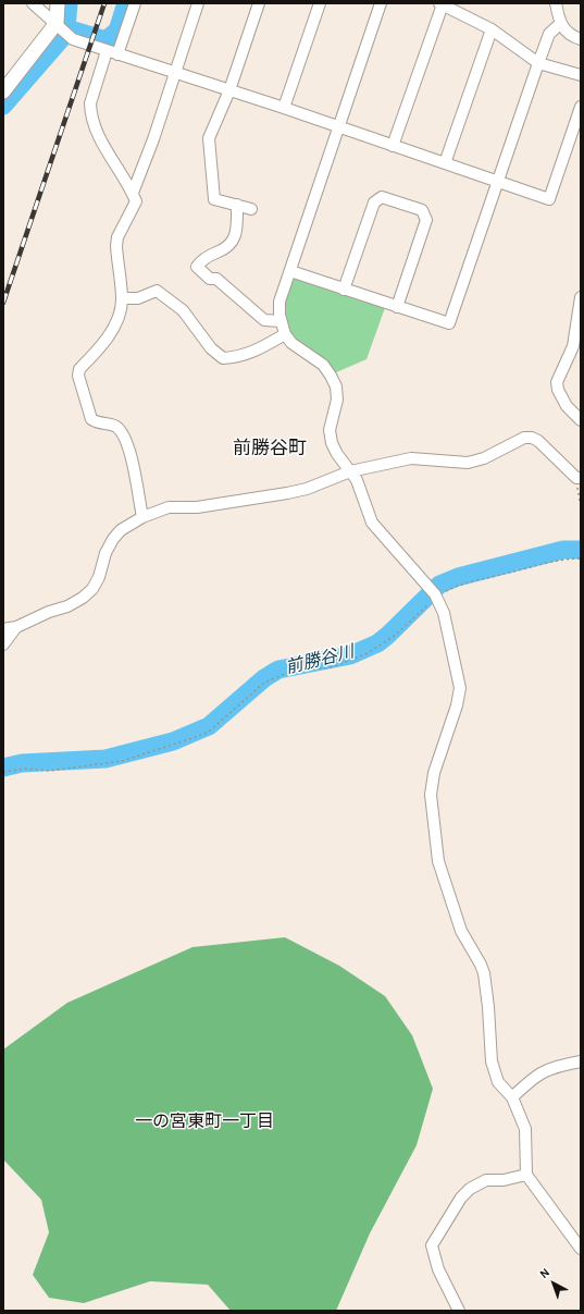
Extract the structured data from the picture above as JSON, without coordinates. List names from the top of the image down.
{
  "districts": ["前勝谷町", "一の宮東町一丁目"],
  "water": ["前勝谷川"],
  "north": "top left"
}
